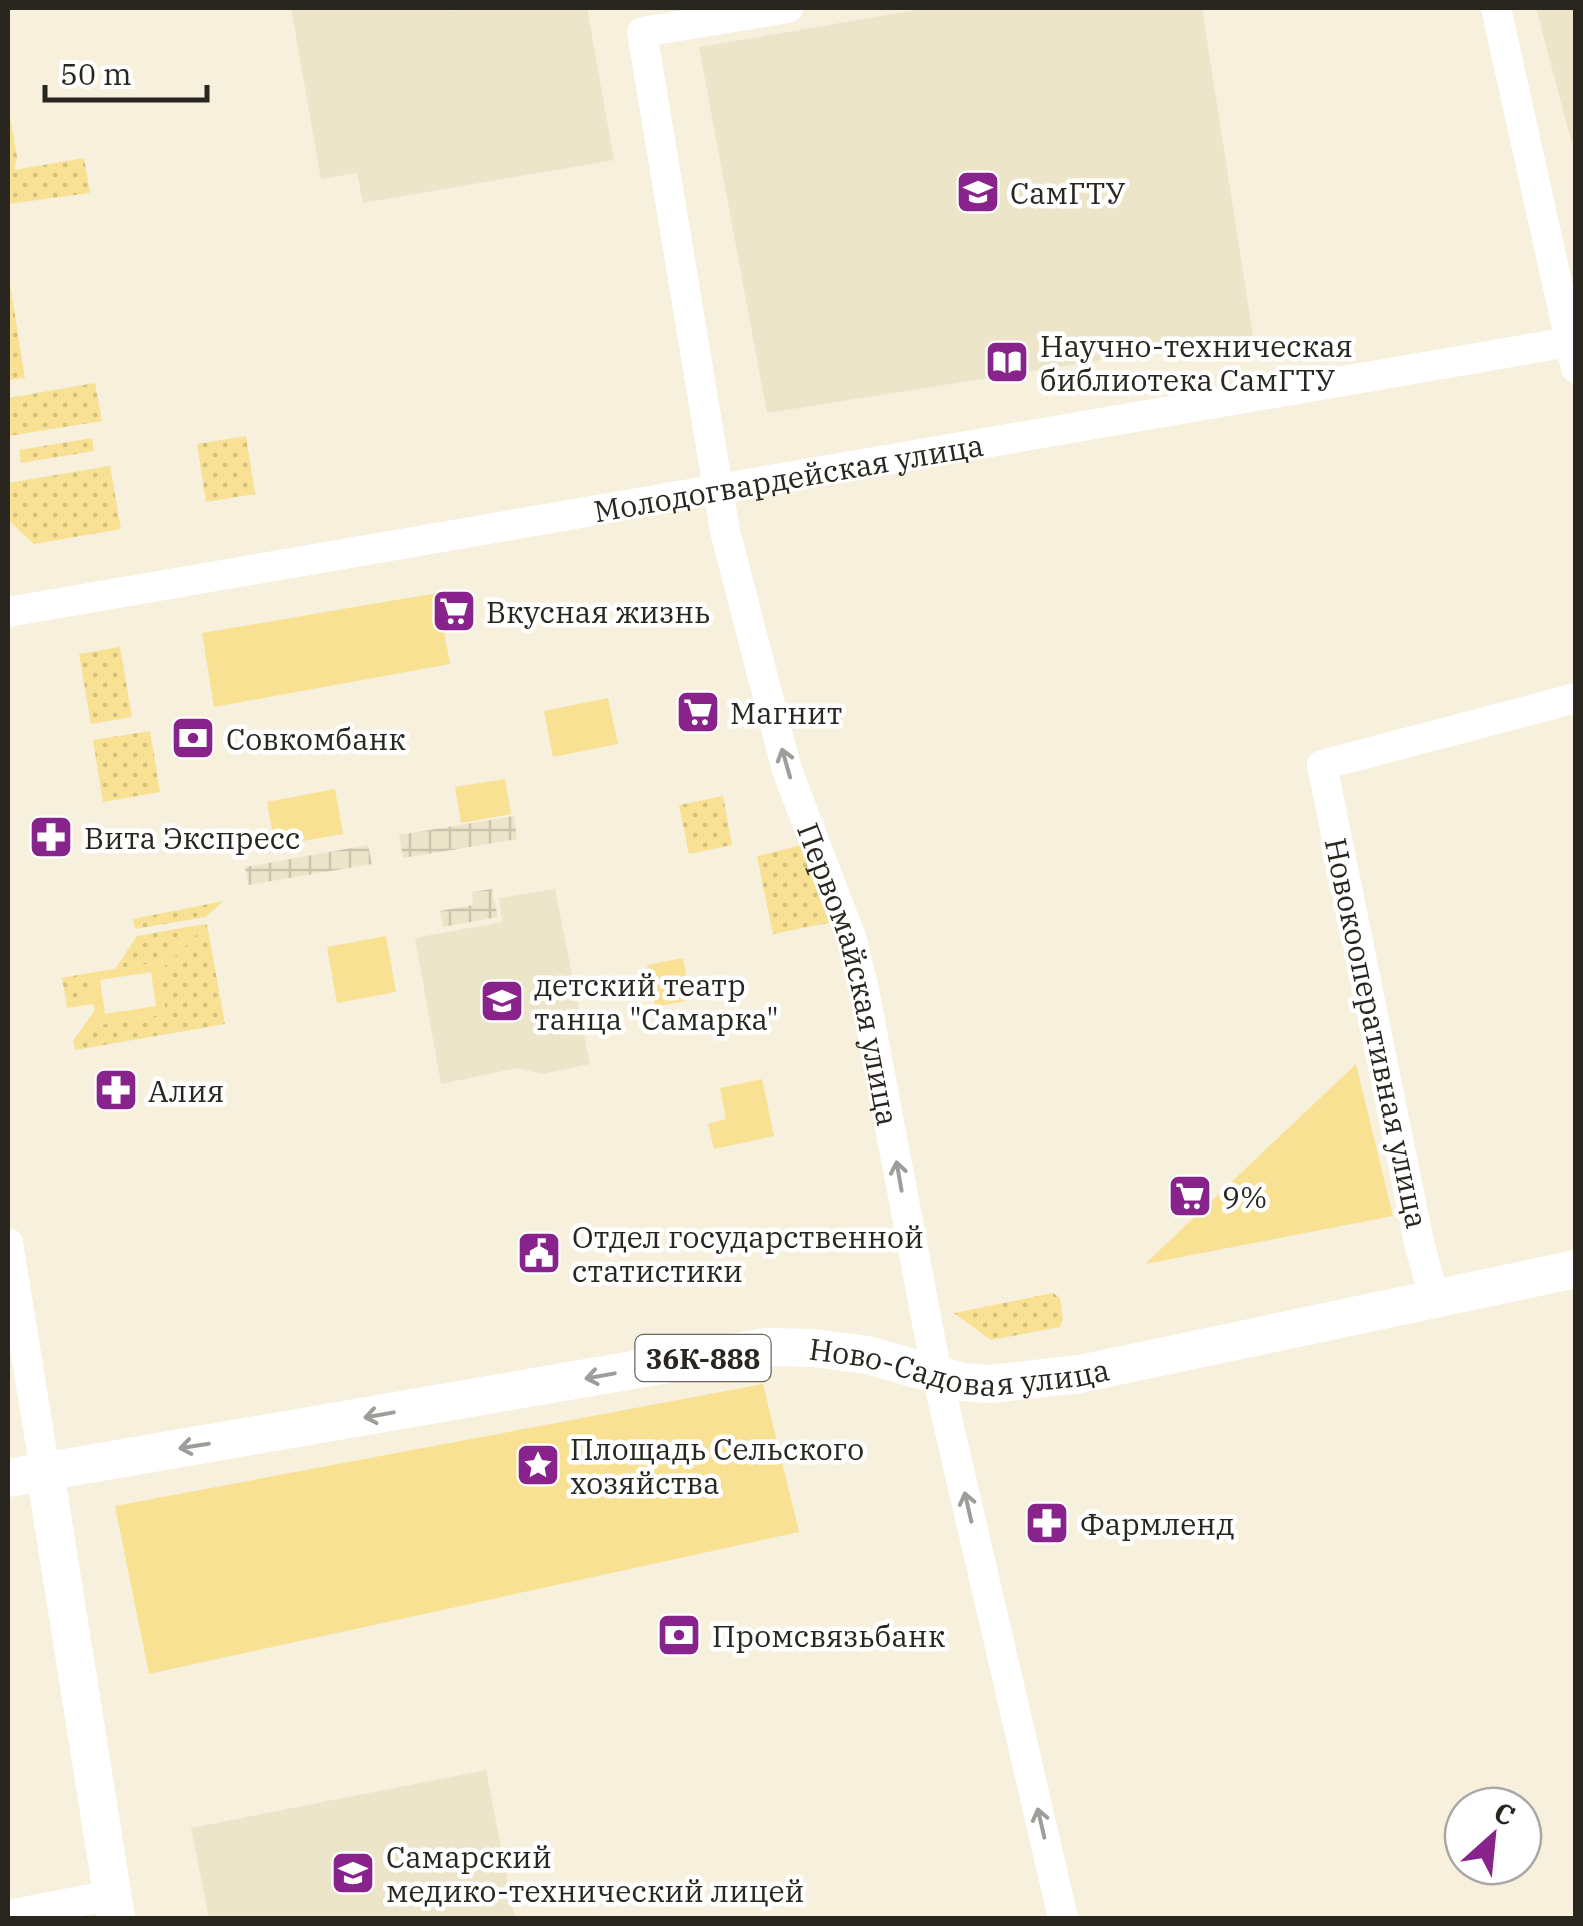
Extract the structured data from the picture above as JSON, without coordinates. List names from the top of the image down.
{
  "streets": {
    "main road": ["Ново-Садовая улица", "36К-888"],
    "street": ["Молодогвардейская улица", "Первомайская улица", "Новокооперативная улица"]
  },
  "crossings": [
    ["Молодогвардейская улица", "Первомайская улица"],
    ["Первомайская улица", "Ново-Садовая улица"],
    ["Новокооперативная улица", "Ново-Садовая улица"]
  ],
  "one_way": ["Первомайская улица", "Ново-Садовая улица"],
  "places": {
    "school or university": ["СамГТУ", "детский театр танца \"Самарка\"", "Самарский медико-технический лицей"],
    "library": ["Научно-техническая библиотека СамГТУ"],
    "supermarket": ["Вкусная жизнь", "Магнит", "9%"],
    "bank": ["Совкомбанк", "Промсвязьбанк"],
    "pharmacy": ["Вита Экспресс", "Алия", "Фармленд"],
    "public building": ["Отдел государственной статистики"],
    "place": ["Площадь Сельского хозяйства"]
  },
  "scale_bar": "50 m",
  "north": "top right"
}
